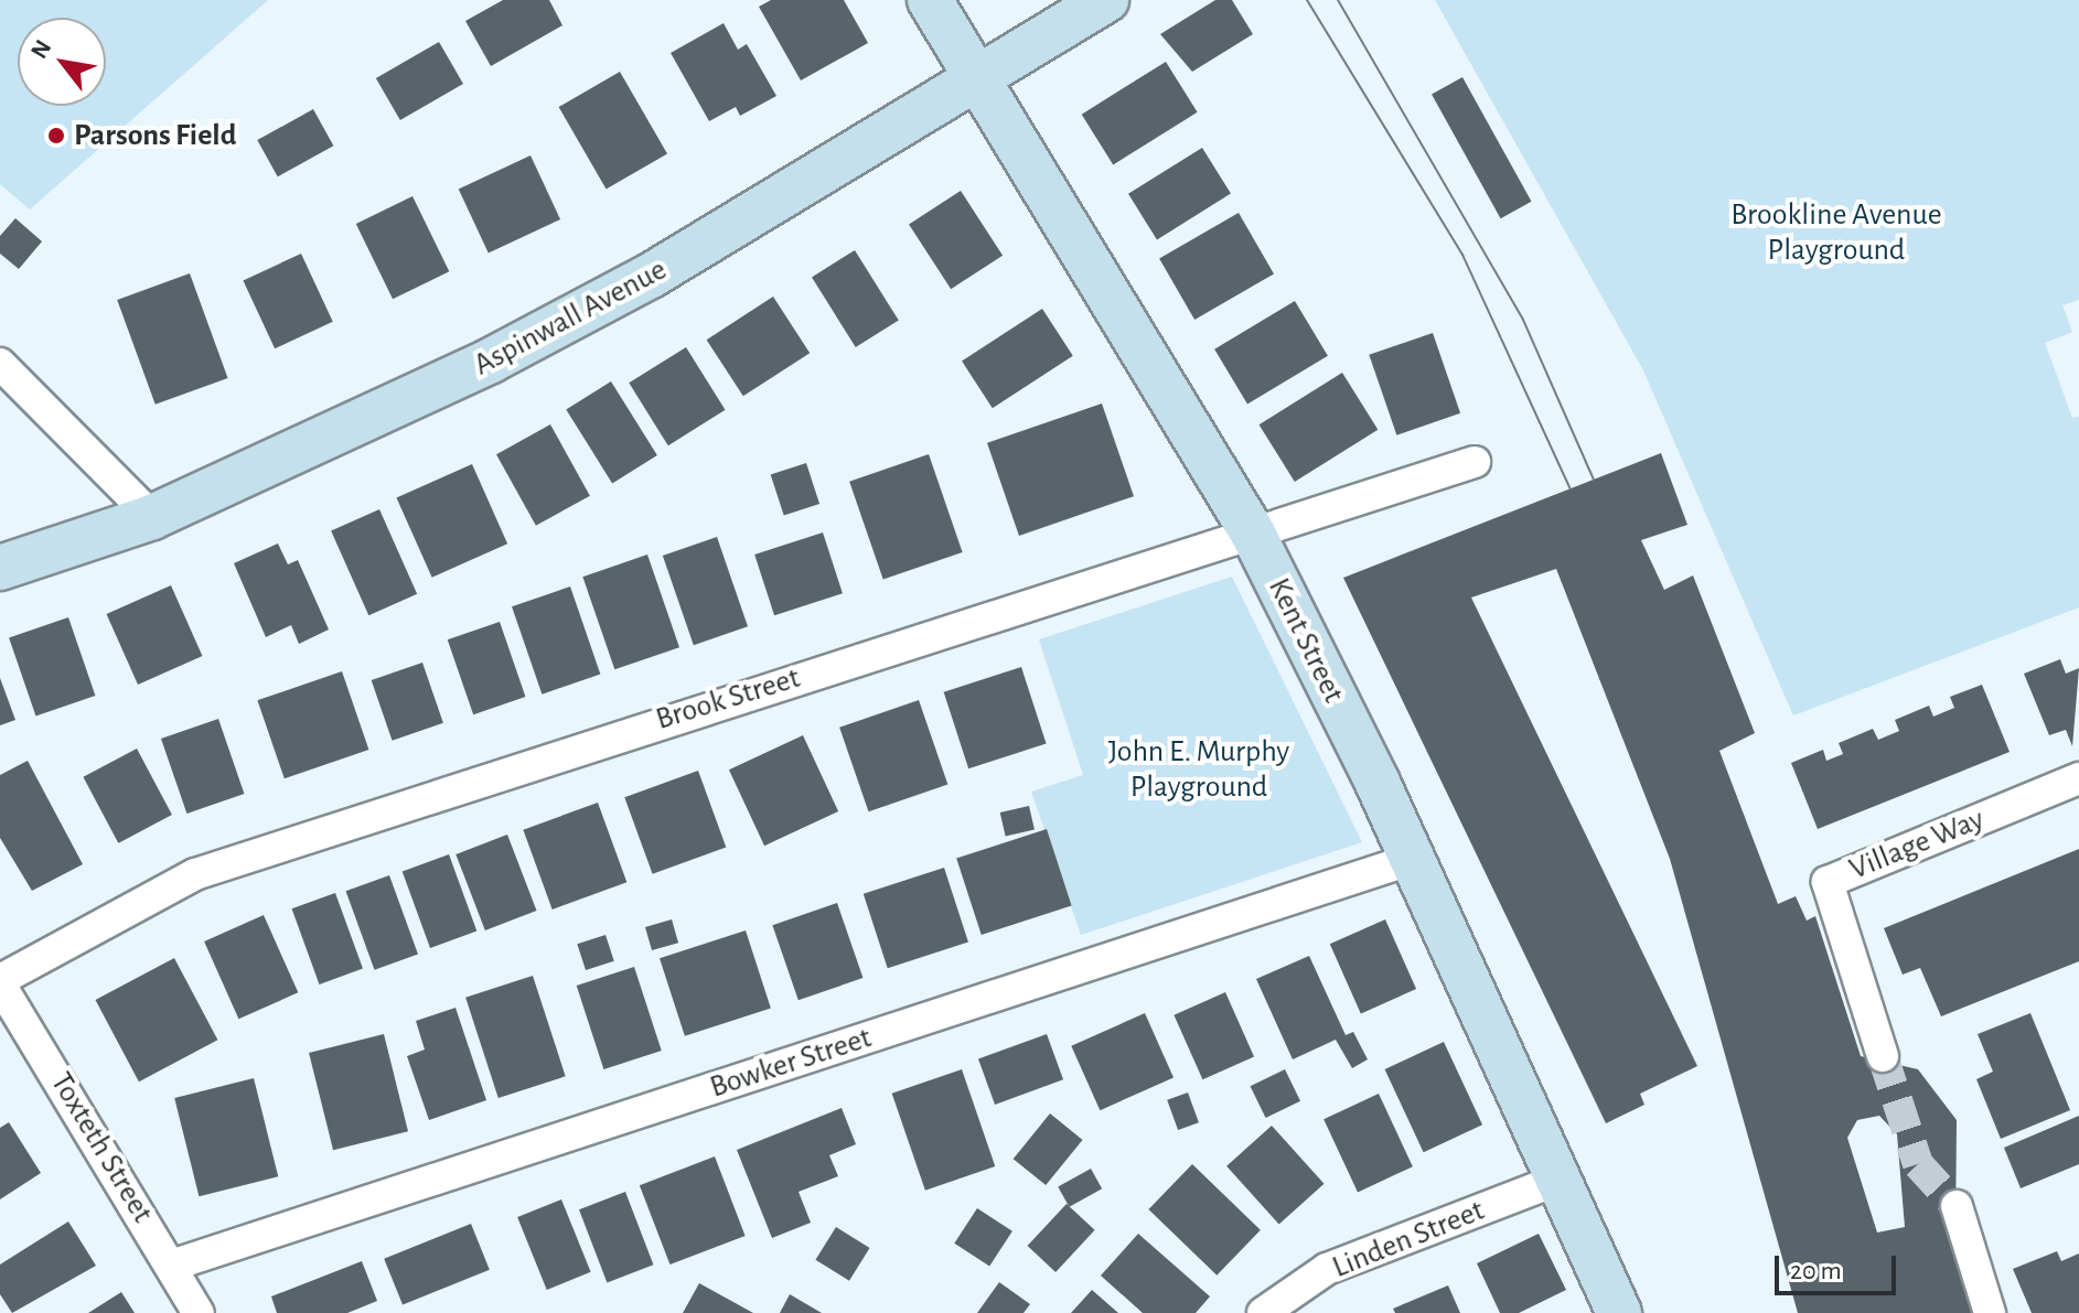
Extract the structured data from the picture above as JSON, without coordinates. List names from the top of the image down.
{
  "streets": {
    "street": [
      "Aspinwall Avenue",
      "Kent Street",
      "Brook Street",
      "Village Way",
      "Bowker Street",
      "Toxteth Street",
      "Linden Street"
    ]
  },
  "crossings": [
    ["Aspinwall Avenue", "Kent Street"],
    ["Kent Street", "Brook Street"],
    ["Kent Street", "Bowker Street"],
    ["Kent Street", "Linden Street"],
    ["Brook Street", "Toxteth Street"],
    ["Bowker Street", "Toxteth Street"]
  ],
  "parks": ["Brookline Avenue Playground", "John E. Murphy Playground"],
  "places": ["Parsons Field"],
  "scale_bar": "20 m",
  "north": "top left"
}
